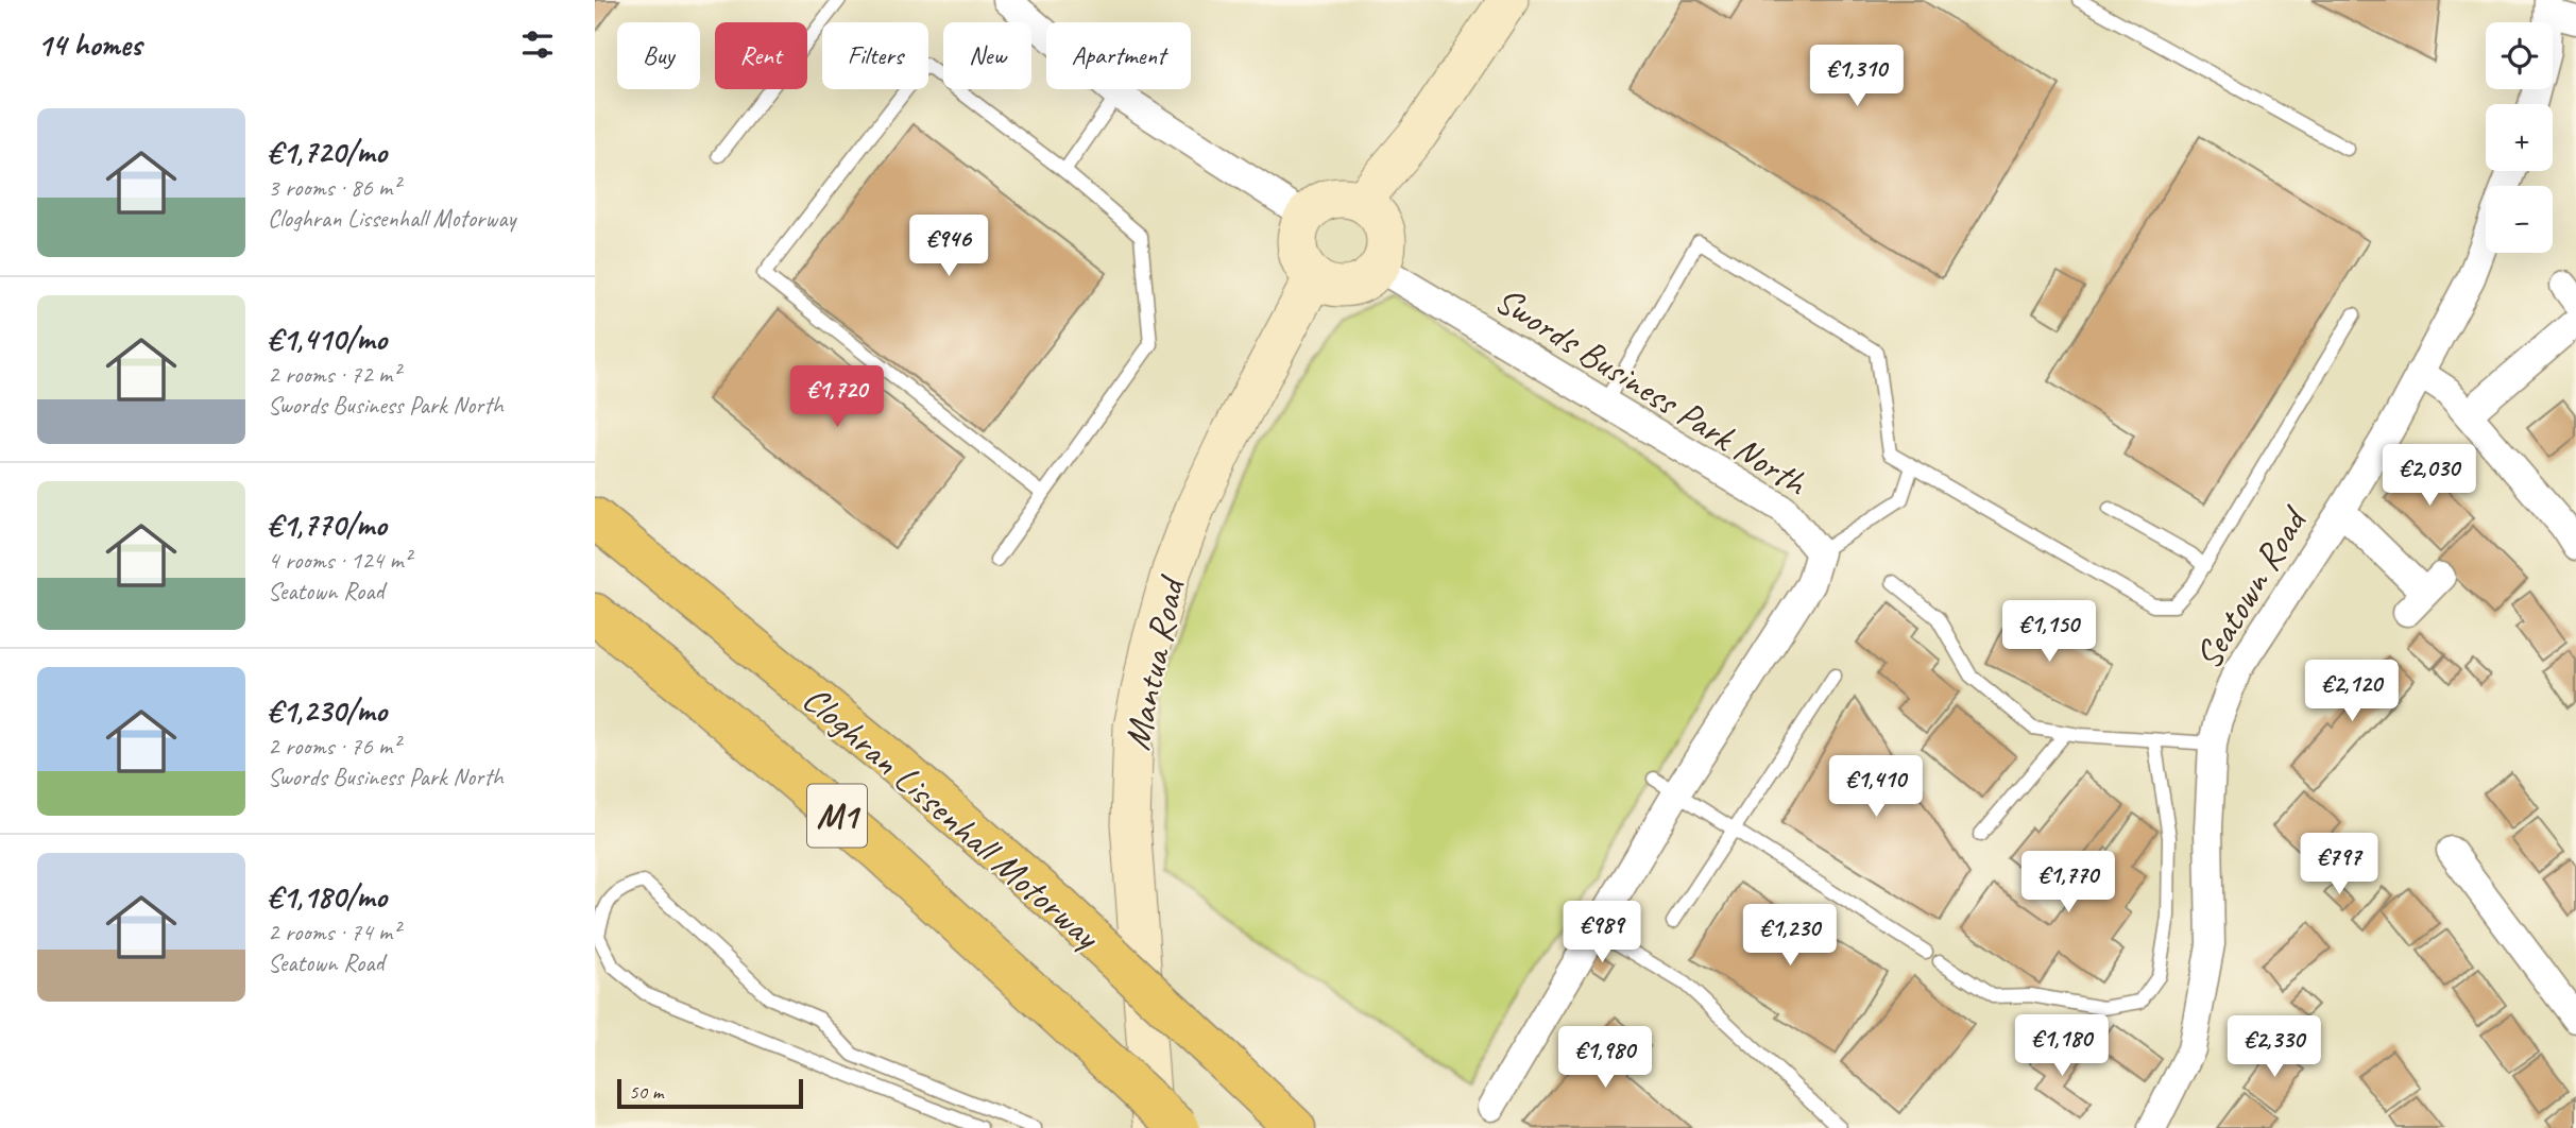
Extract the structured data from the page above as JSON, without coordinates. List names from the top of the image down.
{
  "streets": {
    "highway": ["M1", "Cloghran Lissenhall Motorway"],
    "street": ["Swords Business Park North", "Seatown Road", "Mantua Road"]
  },
  "crossings": [
    ["Swords Business Park North", "Mantua Road"]
  ],
  "scale_bar": "50 m",
  "page": {
    "heading": "14 homes",
    "map_buttons": ["+", "−"],
    "chip": [
      "Buy",
      "Rent",
      "Filters",
      "New",
      "Apartment"
    ],
    "price": [
      "€1,310",
      "€946",
      "€1,720",
      "€2,030",
      "€1,150",
      "€2,120",
      "€1,410",
      "€797",
      "€1,770",
      "€989",
      "€1,230",
      "€1,180",
      "€2,330",
      "€1,980"
    ],
    "list": [
      {
        "name": "€1,720/mo",
        "note": "3 rooms · 86 m² · Cloghran Lissenhall Motorway"
      },
      {
        "name": "€1,410/mo",
        "note": "2 rooms · 72 m² · Swords Business Park North"
      },
      {
        "name": "€1,770/mo",
        "note": "4 rooms · 124 m² · Seatown Road"
      },
      {
        "name": "€1,230/mo",
        "note": "2 rooms · 76 m² · Swords Business Park North"
      },
      {
        "name": "€1,180/mo",
        "note": "2 rooms · 74 m² · Seatown Road"
      }
    ],
    "scale": "50 m"
  }
}
